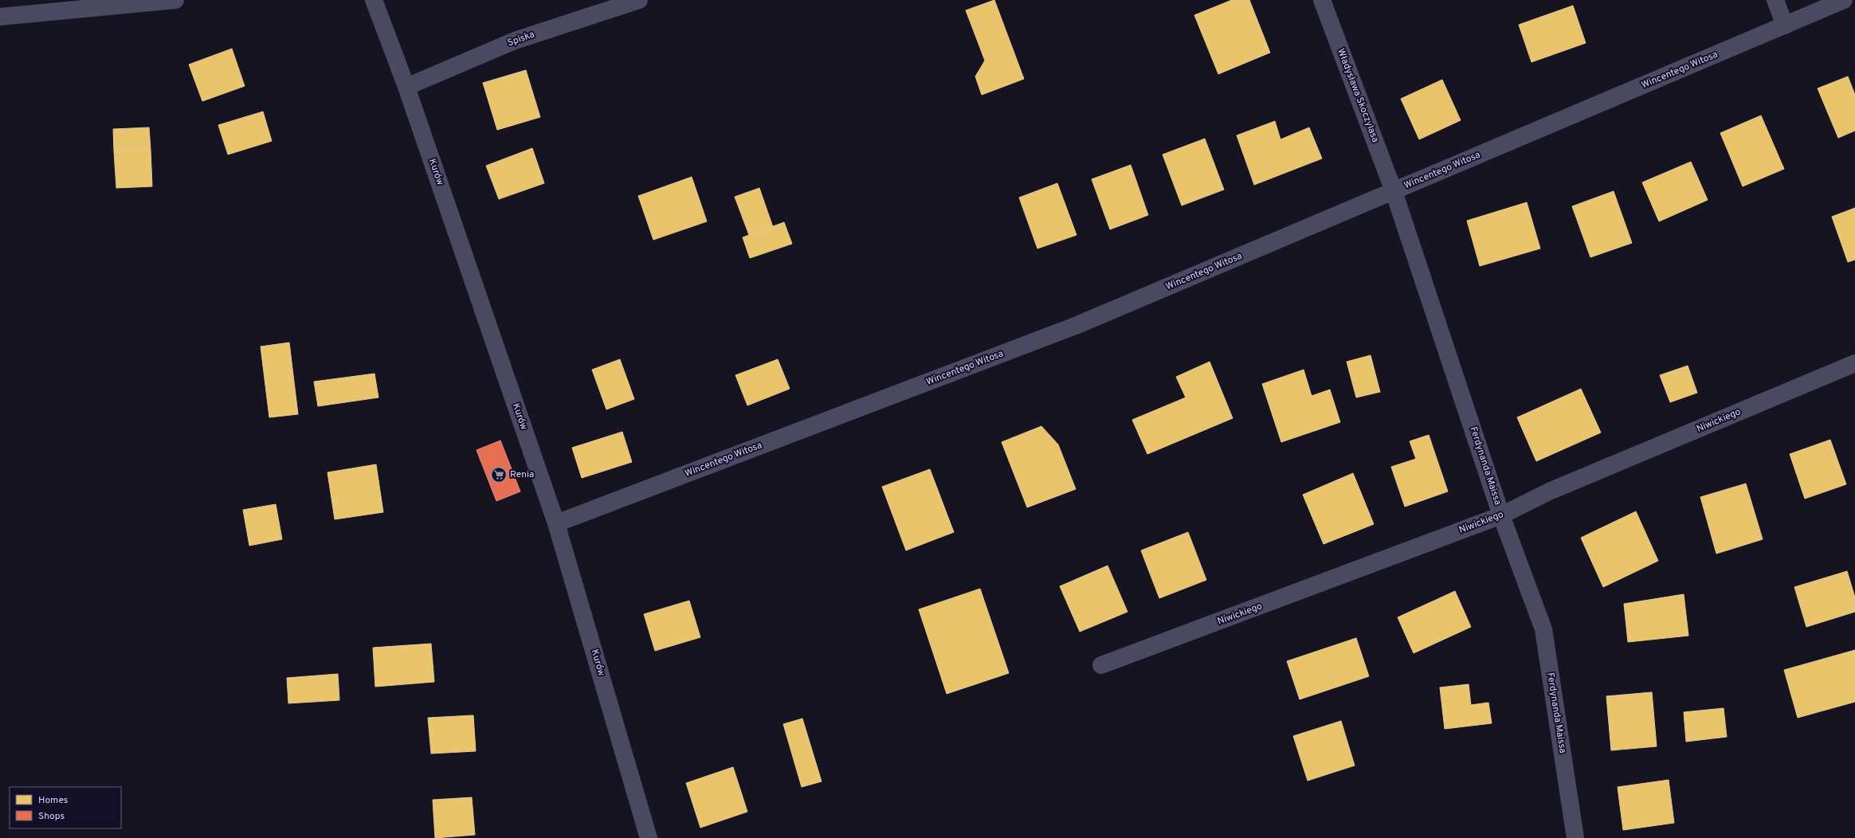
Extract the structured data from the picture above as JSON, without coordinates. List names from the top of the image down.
{
  "streets": {
    "street": [
      "Spiska",
      "Wincentego Witosa",
      "Władysława Skoczylasa",
      "Kurów",
      "Niwickiego",
      "Ferdynanda Maissa"
    ]
  },
  "crossings": [
    ["Spiska", "Kurów"],
    ["Wincentego Witosa", "Władysława Skoczylasa"],
    ["Wincentego Witosa", "Kurów"],
    ["Wincentego Witosa", "Ferdynanda Maissa"],
    ["Władysława Skoczylasa", "Ferdynanda Maissa"],
    ["Niwickiego", "Ferdynanda Maissa"]
  ],
  "places": {
    "supermarket": ["Renia"]
  },
  "legend": ["Homes", "Shops"]
}
